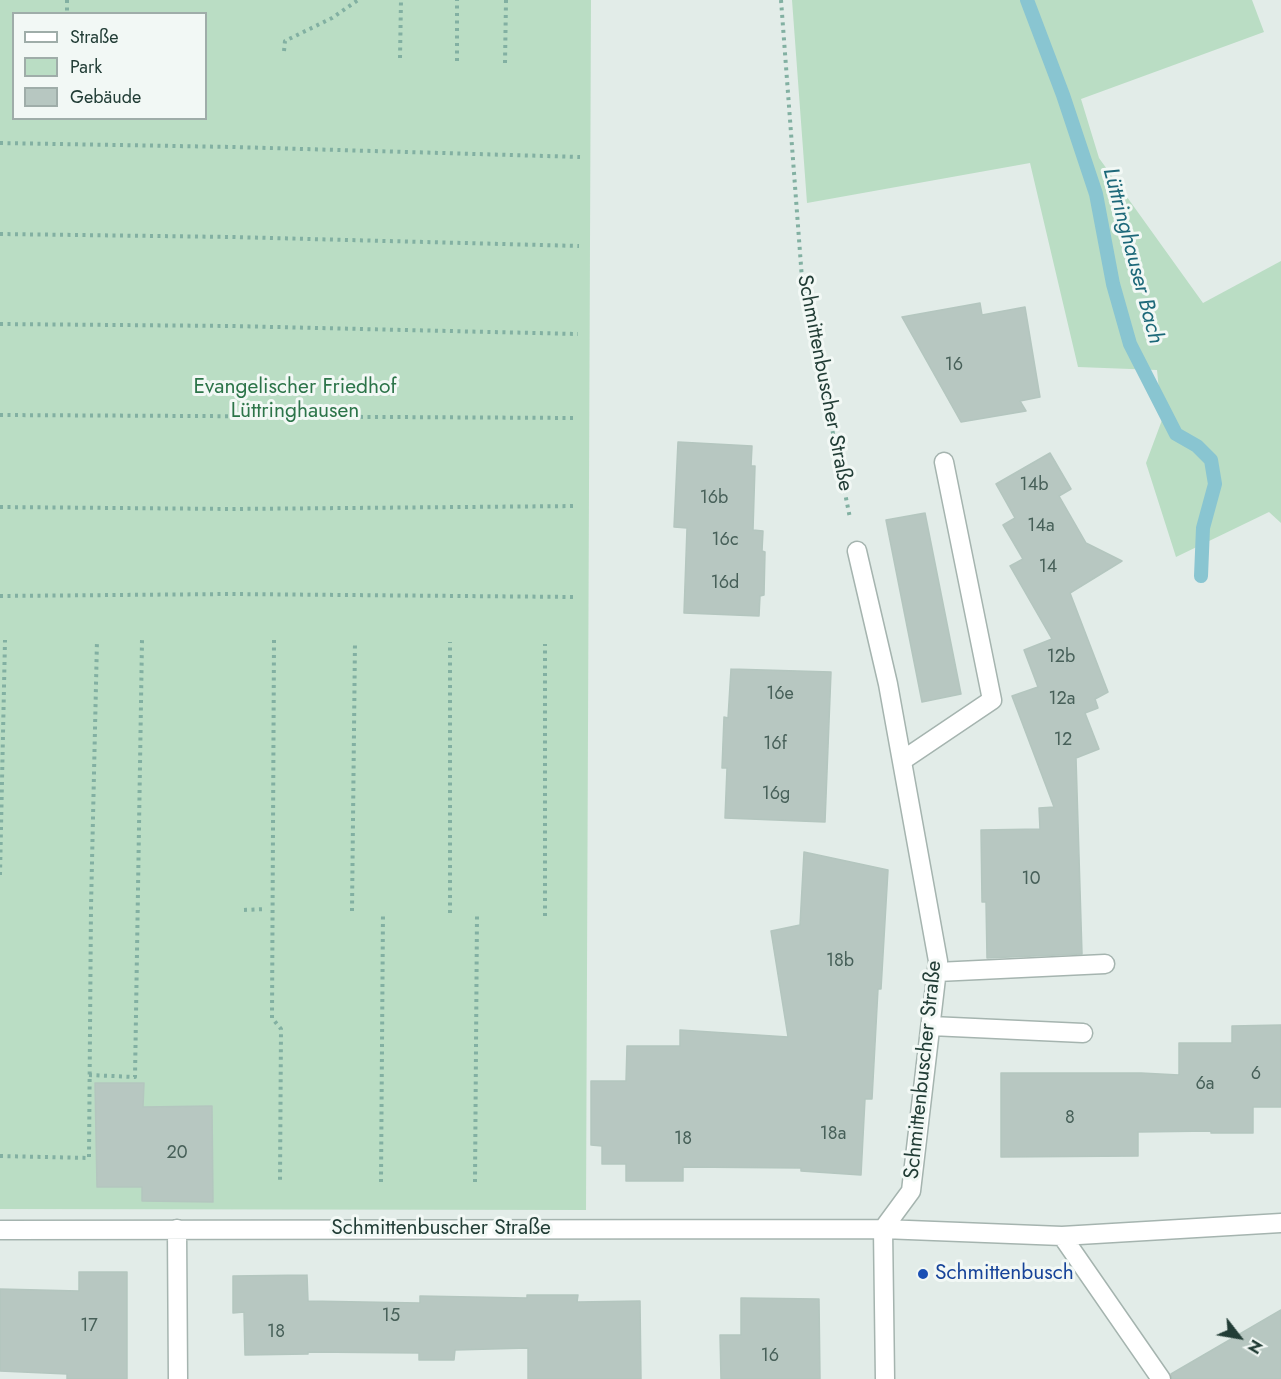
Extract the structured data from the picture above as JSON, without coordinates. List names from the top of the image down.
{
  "streets": {
    "street": ["Schmittenbuscher Straße"]
  },
  "water": ["Lüttringhauser Bach"],
  "parks": ["Evangelischer Friedhof Lüttringhausen"],
  "places": ["Schmittenbusch"],
  "house_numbers": [
    "16",
    "14b",
    "16b",
    "14a",
    "16c",
    "14",
    "16d",
    "12b",
    "16e",
    "12a",
    "12",
    "16f",
    "16g",
    "10",
    "18b",
    "6",
    "6a",
    "8",
    "18a",
    "18",
    "20",
    "15",
    "17",
    "18",
    "16"
  ],
  "legend": ["Straße", "Park", "Gebäude"],
  "north": "bottom right"
}
